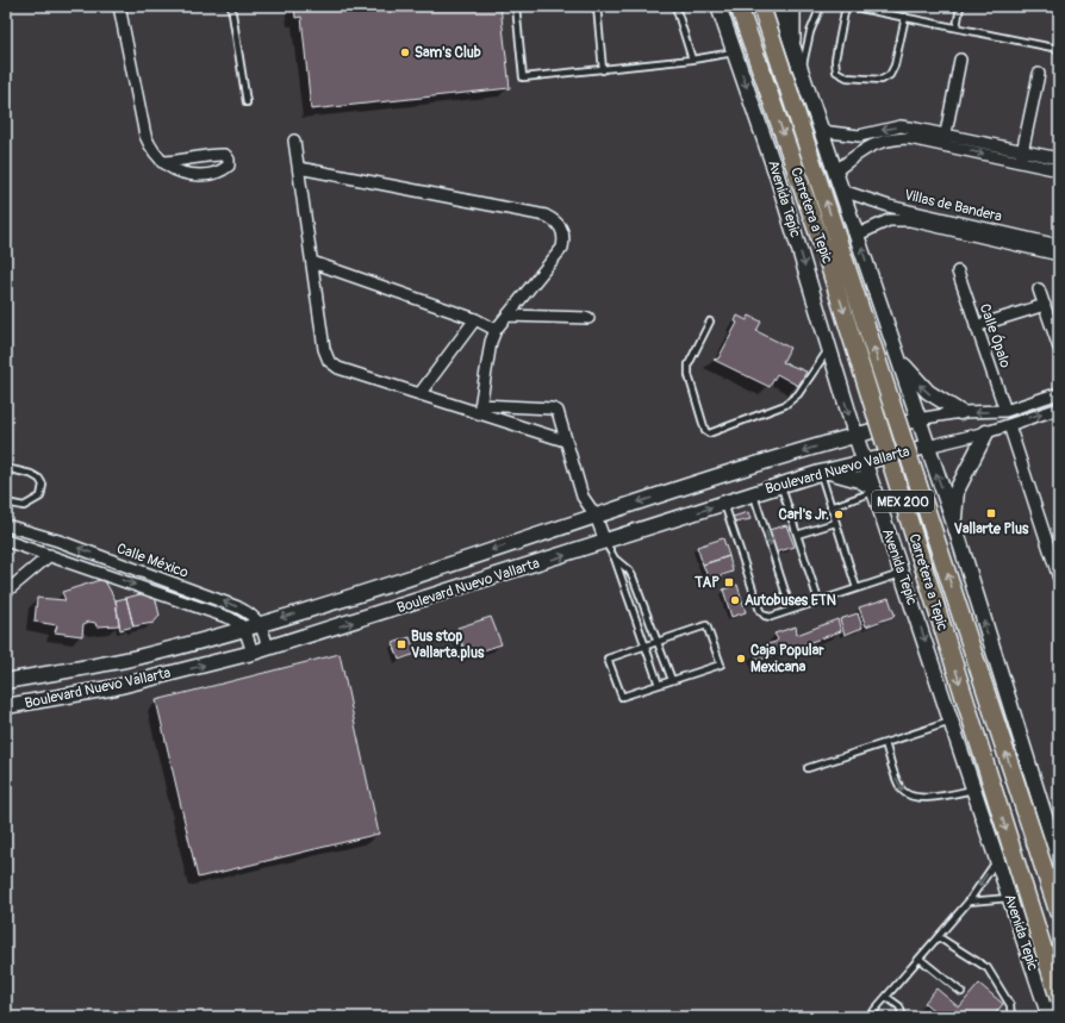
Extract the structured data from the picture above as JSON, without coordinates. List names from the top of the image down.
{
  "streets": {
    "highway": ["Carretera a Tepic", "MEX 200"],
    "main road": ["Avenida Tepic", "Boulevard Nuevo Vallarta"],
    "street": ["Villas de Bandera", "Calle Ópalo", "Calle México"]
  },
  "crossings": [
    ["Avenida Tepic", "Boulevard Nuevo Vallarta"],
    ["Boulevard Nuevo Vallarta", "Calle México"]
  ],
  "places": {
    "other": [
      "Sam's Club",
      "Carl's Jr.",
      "Autobuses ETN",
      "Caja Popular Mexicana"
    ],
    "transit": ["Vallarte Plus", "TAP", "Bus stop Vallarta.plus"]
  }
}
